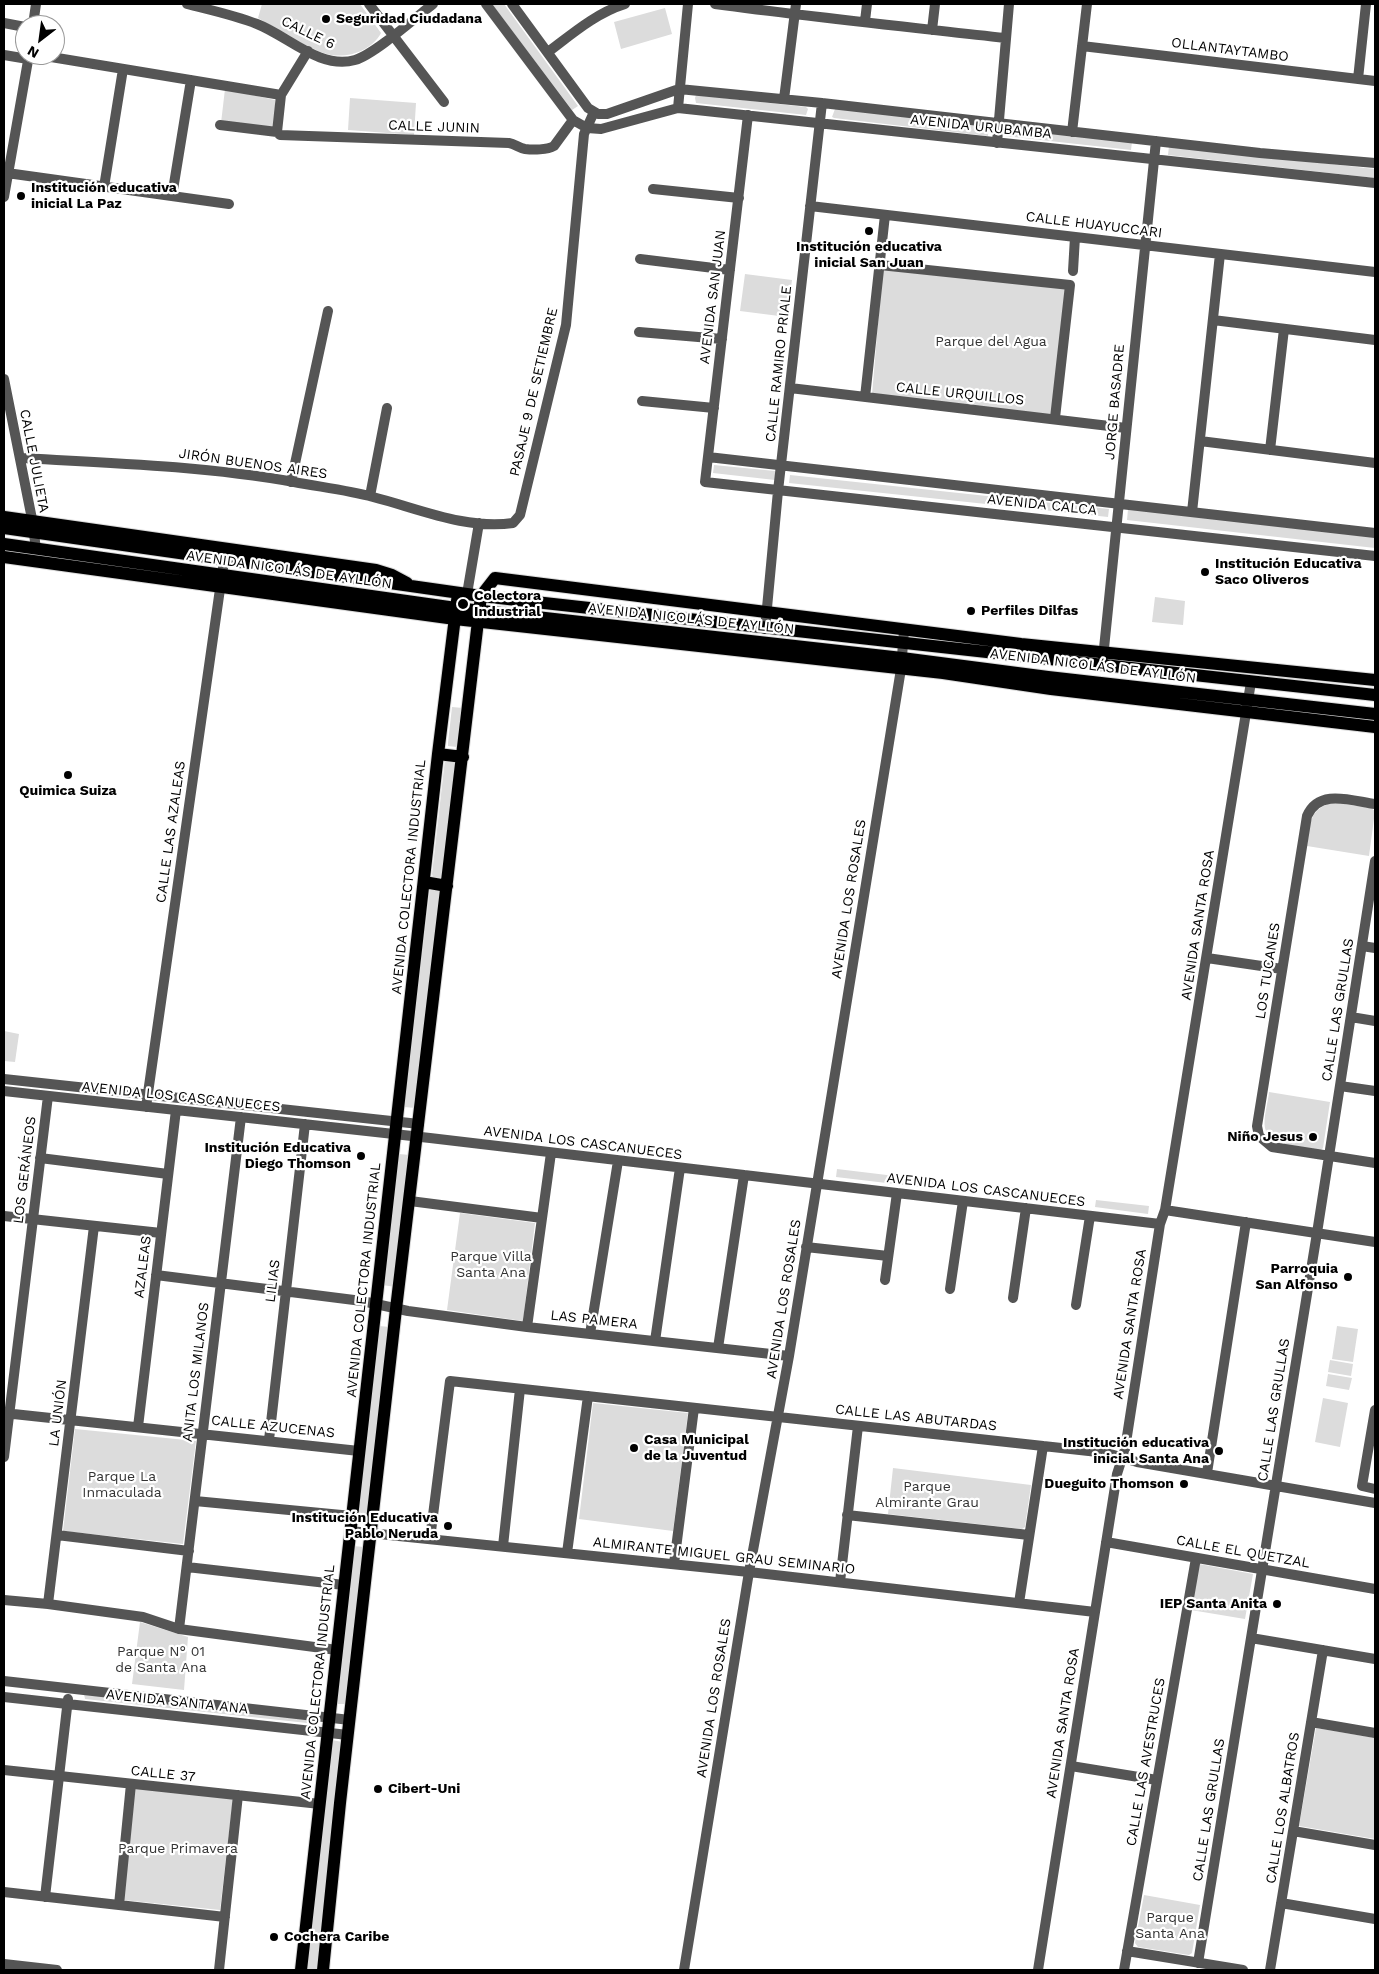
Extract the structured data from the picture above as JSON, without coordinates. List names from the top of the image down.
{
  "streets": {
    "main road": ["AVENIDA NICOLÁS DE AYLLÓN", "AVENIDA COLECTORA INDUSTRIAL"],
    "street": [
      "CALLE 6",
      "OLLANTAYTAMBO",
      "CALLE JUNIN",
      "AVENIDA URUBAMBA",
      "CALLE HUAYUCCARI",
      "AVENIDA SAN JUAN",
      "CALLE RAMIRO PRIALE",
      "PASAJE 9 DE SETIEMBRE",
      "CALLE URQUILLOS",
      "JORGE BASADRE",
      "CALLE JULIETA",
      "JIRÓN BUENOS AIRES",
      "AVENIDA CALCA",
      "CALLE LAS AZALEAS",
      "AVENIDA LOS ROSALES",
      "AVENIDA SANTA ROSA",
      "LOS TUCANES",
      "CALLE LAS GRULLAS",
      "AVENIDA LOS CASCANUECES",
      "LOS GERÁNEOS",
      "AZALEAS",
      "LILIAS",
      "LAS PAMERA",
      "ANITA LOS MILANOS",
      "LA UNIÓN",
      "CALLE LAS ABUTARDAS",
      "CALLE AZUCENAS",
      "CALLE EL QUETZAL",
      "ALMIRANTE MIGUEL GRAU SEMINARIO",
      "AVENIDA SANTA ANA",
      "CALLE LAS AVESTRUCES",
      "CALLE 37",
      "CALLE LOS ALBATROS"
    ]
  },
  "crossings": [
    ["AVENIDA URUBAMBA", "AVENIDA SAN JUAN"],
    ["AVENIDA URUBAMBA", "CALLE RAMIRO PRIALE"],
    ["AVENIDA URUBAMBA", "PASAJE 9 DE SETIEMBRE"],
    ["AVENIDA URUBAMBA", "JORGE BASADRE"],
    ["CALLE HUAYUCCARI", "CALLE RAMIRO PRIALE"],
    ["CALLE HUAYUCCARI", "JORGE BASADRE"],
    ["AVENIDA SAN JUAN", "AVENIDA CALCA"],
    ["CALLE RAMIRO PRIALE", "CALLE URQUILLOS"],
    ["CALLE RAMIRO PRIALE", "AVENIDA CALCA"],
    ["CALLE RAMIRO PRIALE", "AVENIDA NICOLÁS DE AYLLÓN"],
    ["PASAJE 9 DE SETIEMBRE", "JIRÓN BUENOS AIRES"],
    ["CALLE URQUILLOS", "JORGE BASADRE"],
    ["JORGE BASADRE", "AVENIDA CALCA"],
    ["JORGE BASADRE", "AVENIDA NICOLÁS DE AYLLÓN"],
    ["CALLE JULIETA", "JIRÓN BUENOS AIRES"],
    ["CALLE JULIETA", "AVENIDA NICOLÁS DE AYLLÓN"],
    ["AVENIDA NICOLÁS DE AYLLÓN", "CALLE LAS AZALEAS"],
    ["AVENIDA NICOLÁS DE AYLLÓN", "AVENIDA COLECTORA INDUSTRIAL"],
    ["AVENIDA NICOLÁS DE AYLLÓN", "AVENIDA LOS ROSALES"],
    ["AVENIDA NICOLÁS DE AYLLÓN", "AVENIDA SANTA ROSA"],
    ["CALLE LAS AZALEAS", "AVENIDA LOS CASCANUECES"],
    ["AVENIDA COLECTORA INDUSTRIAL", "AVENIDA LOS CASCANUECES"],
    ["AVENIDA COLECTORA INDUSTRIAL", "LAS PAMERA"],
    ["AVENIDA COLECTORA INDUSTRIAL", "CALLE AZUCENAS"],
    ["AVENIDA COLECTORA INDUSTRIAL", "ALMIRANTE MIGUEL GRAU SEMINARIO"],
    ["AVENIDA COLECTORA INDUSTRIAL", "AVENIDA SANTA ANA"],
    ["AVENIDA COLECTORA INDUSTRIAL", "CALLE 37"],
    ["AVENIDA LOS ROSALES", "AVENIDA LOS CASCANUECES"],
    ["AVENIDA LOS ROSALES", "LAS PAMERA"],
    ["AVENIDA LOS ROSALES", "CALLE LAS ABUTARDAS"],
    ["AVENIDA LOS ROSALES", "ALMIRANTE MIGUEL GRAU SEMINARIO"],
    ["AVENIDA SANTA ROSA", "AVENIDA LOS CASCANUECES"],
    ["AVENIDA SANTA ROSA", "CALLE LAS ABUTARDAS"],
    ["AVENIDA SANTA ROSA", "CALLE EL QUETZAL"],
    ["AVENIDA SANTA ROSA", "ALMIRANTE MIGUEL GRAU SEMINARIO"],
    ["LOS TUCANES", "CALLE LAS GRULLAS"],
    ["CALLE LAS GRULLAS", "CALLE LAS ABUTARDAS"],
    ["CALLE LAS GRULLAS", "CALLE EL QUETZAL"],
    ["AVENIDA LOS CASCANUECES", "LOS GERÁNEOS"],
    ["AVENIDA LOS CASCANUECES", "AZALEAS"],
    ["AVENIDA LOS CASCANUECES", "LILIAS"],
    ["AVENIDA LOS CASCANUECES", "ANITA LOS MILANOS"],
    ["LOS GERÁNEOS", "CALLE AZUCENAS"],
    ["AZALEAS", "LAS PAMERA"],
    ["AZALEAS", "CALLE AZUCENAS"],
    ["LILIAS", "LAS PAMERA"],
    ["LILIAS", "CALLE AZUCENAS"],
    ["LAS PAMERA", "ANITA LOS MILANOS"],
    ["ANITA LOS MILANOS", "CALLE AZUCENAS"],
    ["LA UNIÓN", "CALLE AZUCENAS"],
    ["CALLE LAS ABUTARDAS", "ALMIRANTE MIGUEL GRAU SEMINARIO"],
    ["CALLE EL QUETZAL", "CALLE LAS AVESTRUCES"]
  ],
  "parks": [
    "Parque del Agua",
    "Parque Villa Santa Ana",
    "Parque La Inmaculada",
    "Parque Almirante Grau",
    "Parque N° 01 de Santa Ana",
    "Parque Primavera",
    "Parque Santa Ana"
  ],
  "places": [
    "Seguridad Ciudadana",
    "Institución educativa inicial La Paz",
    "Institución educativa inicial San Juan",
    "Institución Educativa Saco Oliveros",
    "Colectora Industrial",
    "Perfiles Dilfas",
    "Quimica Suiza",
    "Niño Jesus",
    "Institución Educativa Diego Thomson",
    "Parroquia San Alfonso",
    "Casa Municipal de la Juventud",
    "Institución educativa inicial Santa Ana",
    "Dueguito Thomson",
    "Institución Educativa Pablo Neruda",
    "IEP Santa Anita",
    "Cibert-Uni",
    "Cochera Caribe"
  ],
  "north": "bottom left"
}
